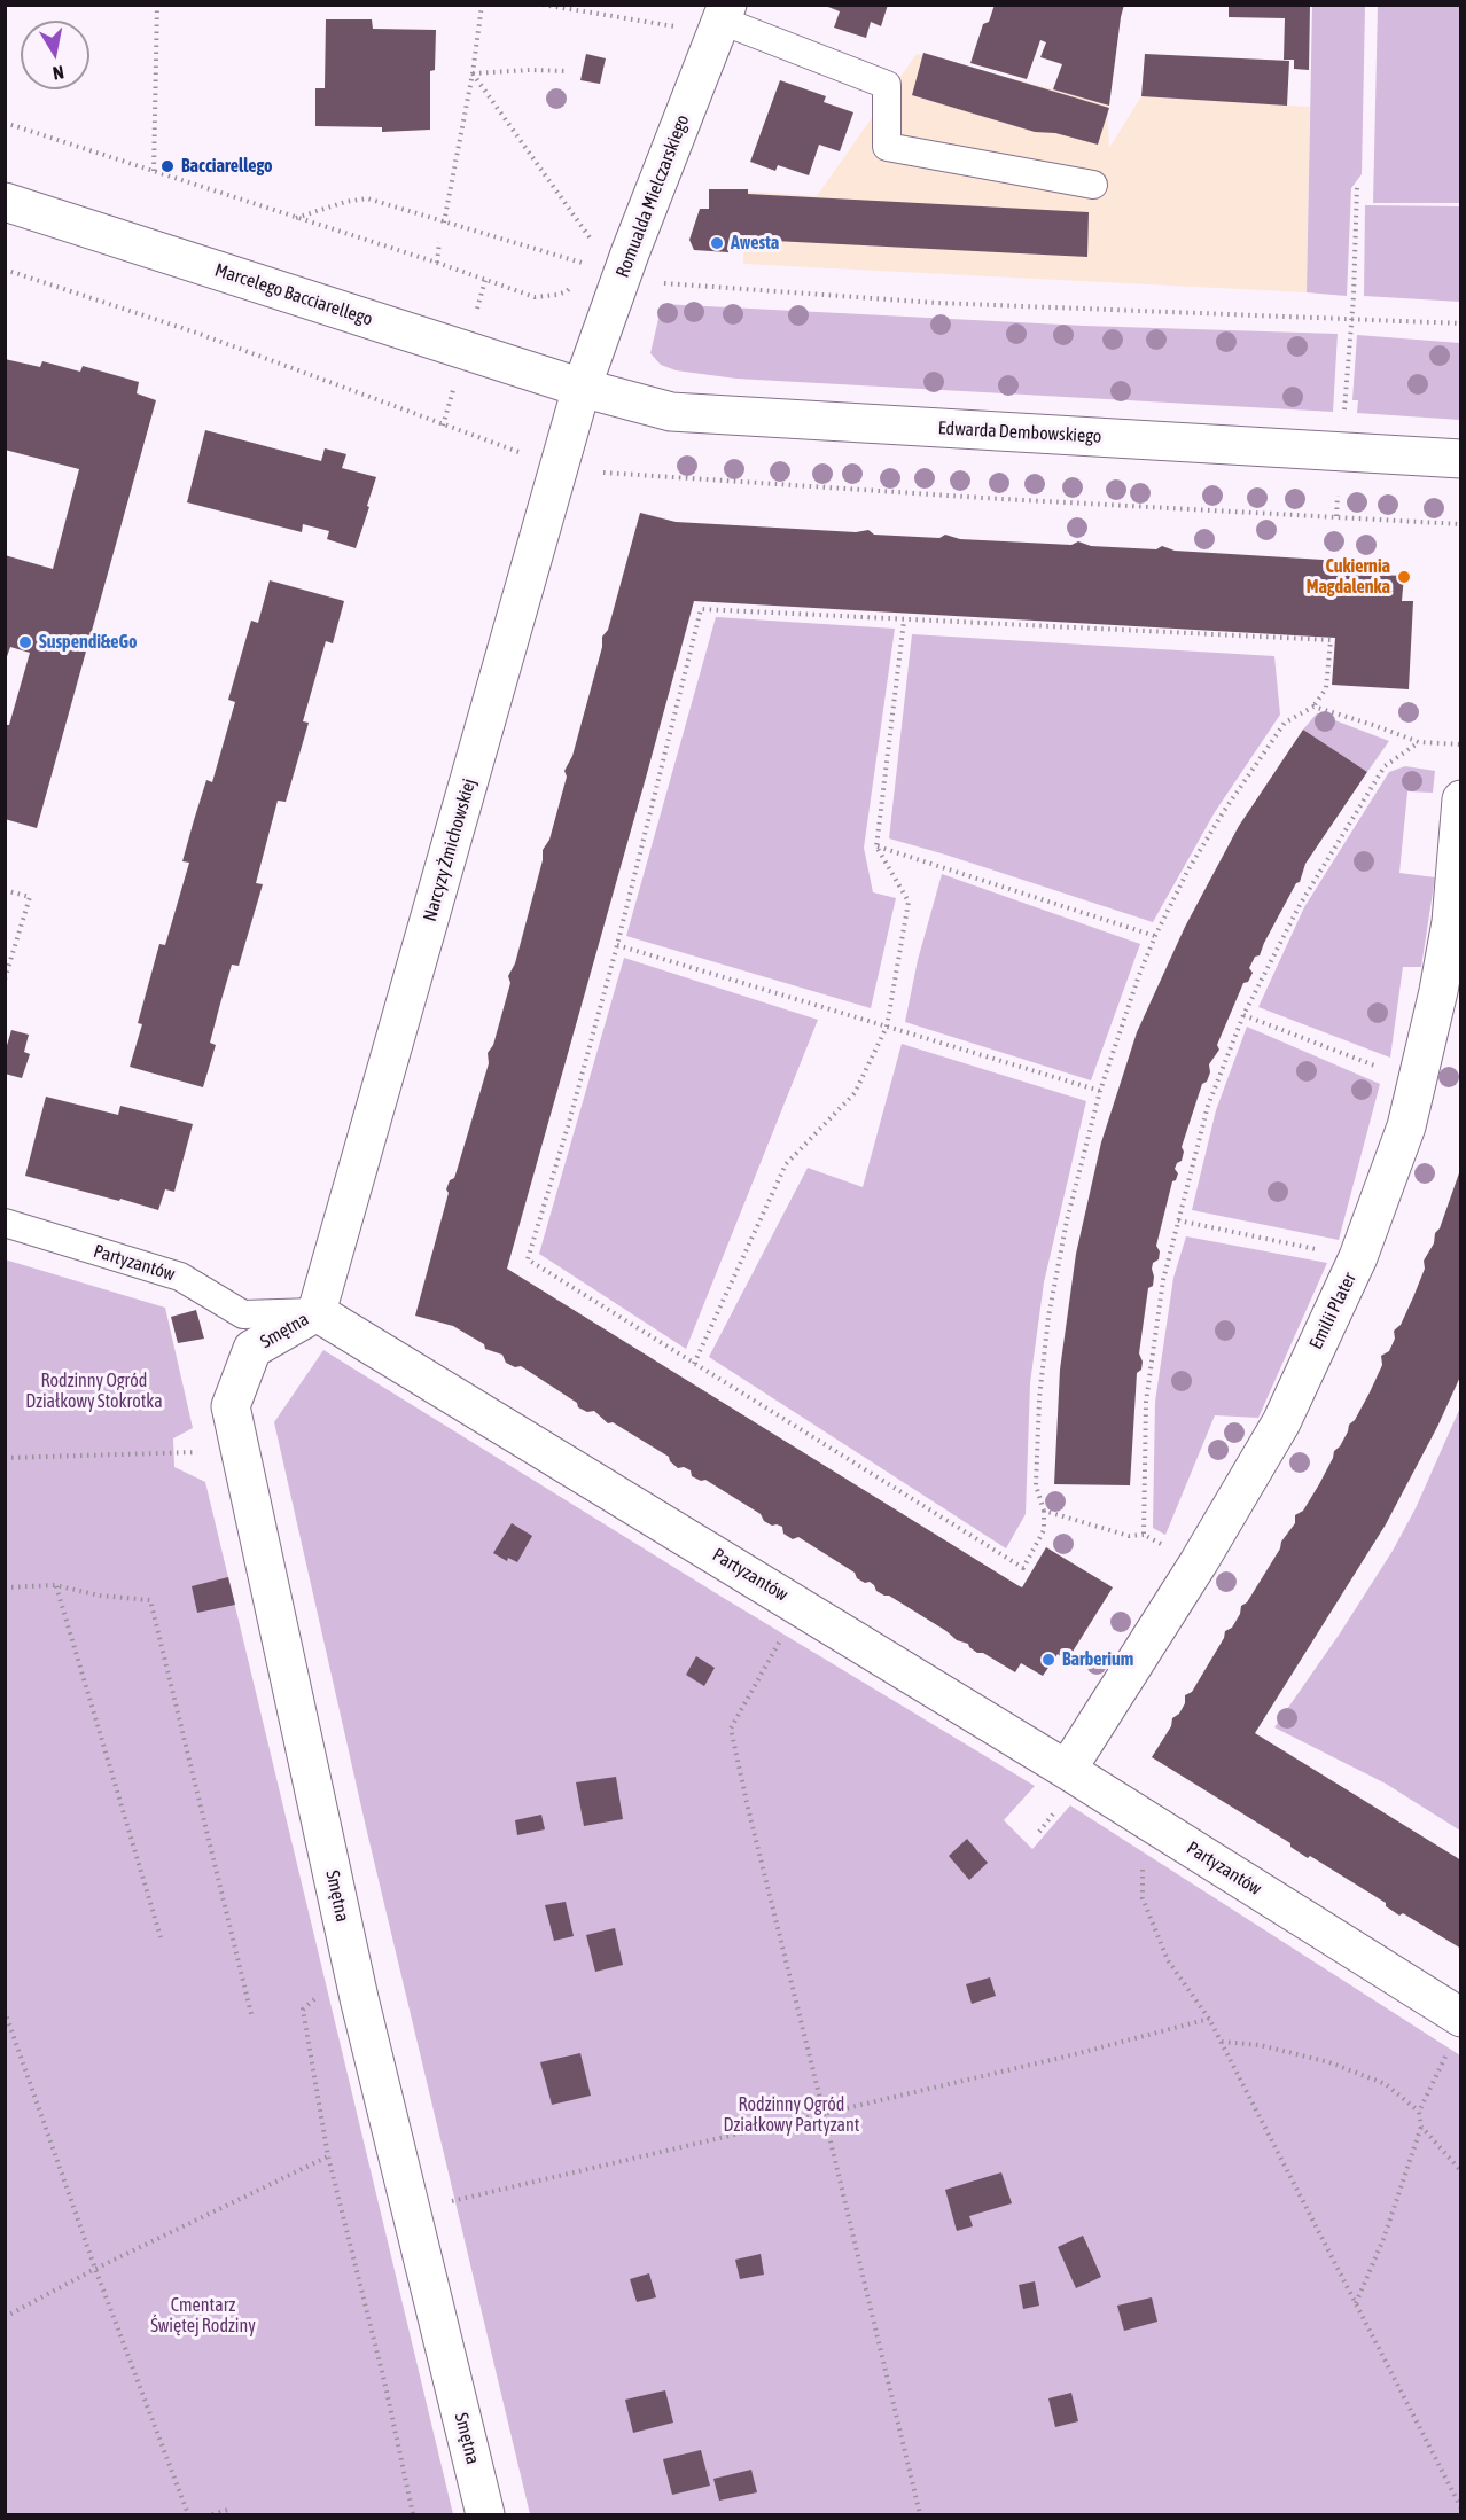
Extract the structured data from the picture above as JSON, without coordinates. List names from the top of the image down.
{
  "streets": {
    "street": [
      "Romualda Mielczarskiego",
      "Marcelego Bacciarellego",
      "Edwarda Dembowskiego",
      "Narcyzy Żmichowskiej",
      "Partyzantów",
      "Emilii Plater",
      "Smętna"
    ]
  },
  "crossings": [
    ["Romualda Mielczarskiego", "Marcelego Bacciarellego"],
    ["Romualda Mielczarskiego", "Edwarda Dembowskiego"],
    ["Romualda Mielczarskiego", "Narcyzy Żmichowskiej"],
    ["Marcelego Bacciarellego", "Edwarda Dembowskiego"],
    ["Marcelego Bacciarellego", "Narcyzy Żmichowskiej"],
    ["Edwarda Dembowskiego", "Narcyzy Żmichowskiej"],
    ["Narcyzy Żmichowskiej", "Partyzantów"],
    ["Narcyzy Żmichowskiej", "Smętna"],
    ["Partyzantów", "Emilii Plater"],
    ["Partyzantów", "Smętna"]
  ],
  "parks": ["Rodzinny Ogród Działkowy Stokrotka", "Rodzinny Ogród Działkowy Partyzant", "Cmentarz Świętej Rodziny"],
  "places": [
    "Bacciarellego",
    "Awesta",
    "Cukiernia Magdalenka",
    "Suspendi&eGo",
    "Barberium"
  ],
  "north": "bottom"
}
